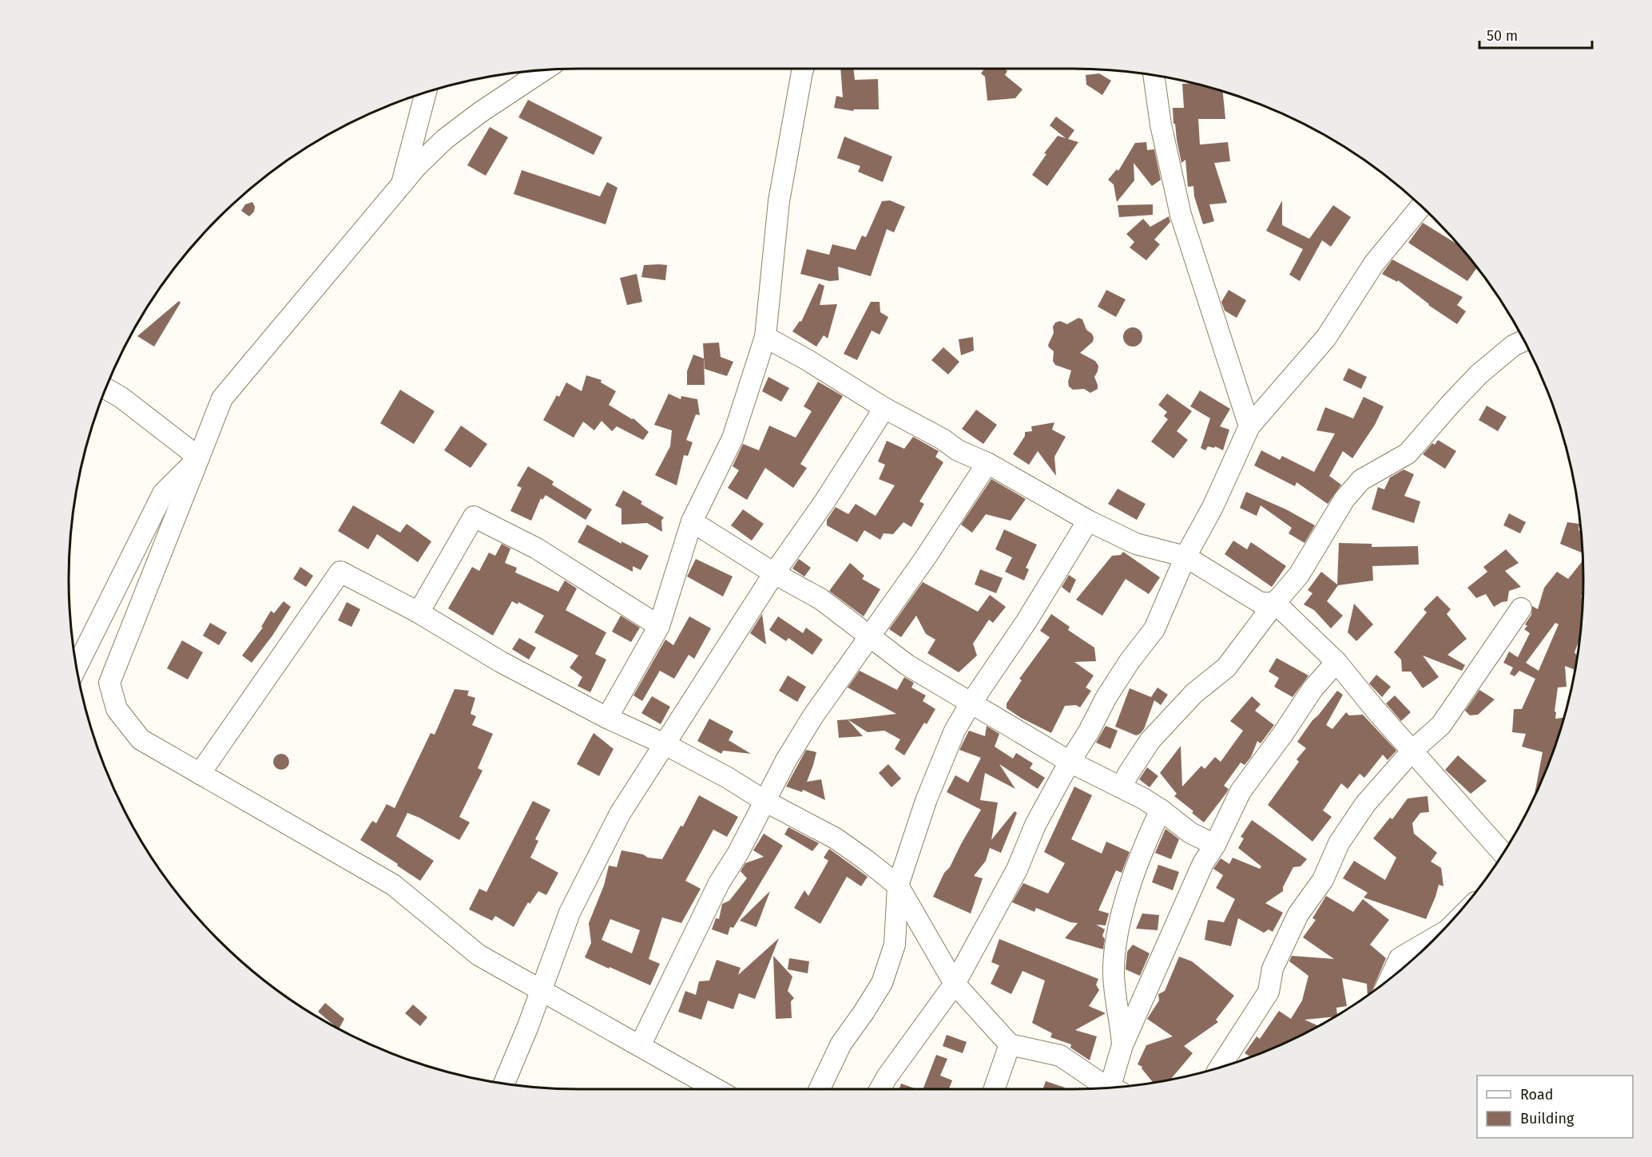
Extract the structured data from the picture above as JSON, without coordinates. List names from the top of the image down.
{
  "legend": ["Road", "Building"],
  "scale_bar": "50 m"
}
